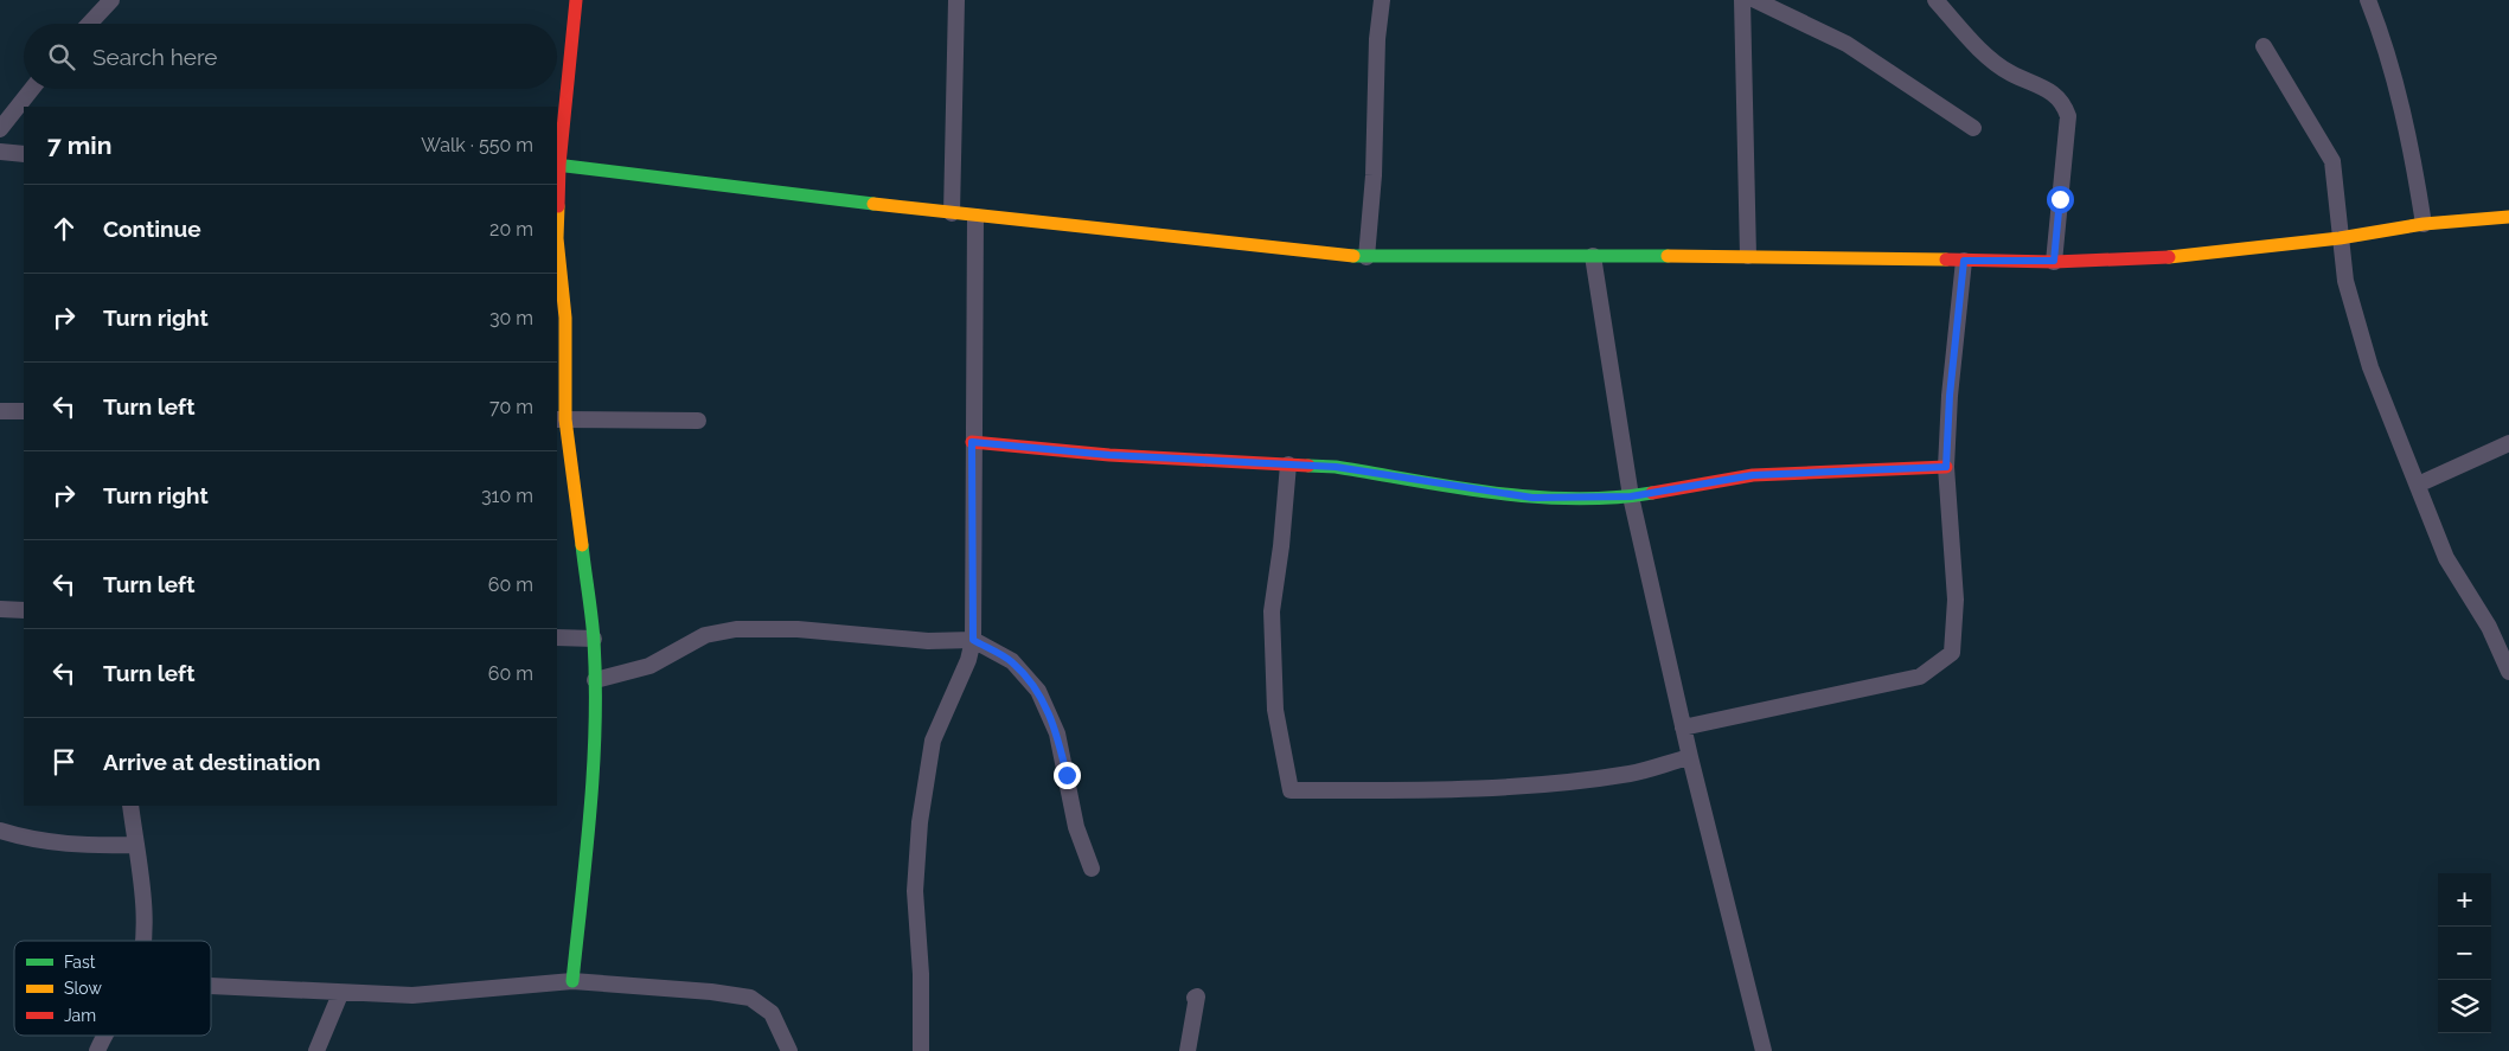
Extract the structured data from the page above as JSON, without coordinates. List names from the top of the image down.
{
  "legend": ["Fast", "Slow", "Jam"],
  "page": {
    "search": "Search here",
    "heading": ["7 min", "Walk · 550 m"],
    "list": [
      ["Continue", "20 m"],
      ["Turn right", "30 m"],
      ["Turn left", "70 m"],
      ["Turn right", "310 m"],
      ["Turn left", "60 m"],
      ["Turn left", "60 m"],
      "Arrive at destination"
    ],
    "map_buttons": ["+", "−"]
  }
}
